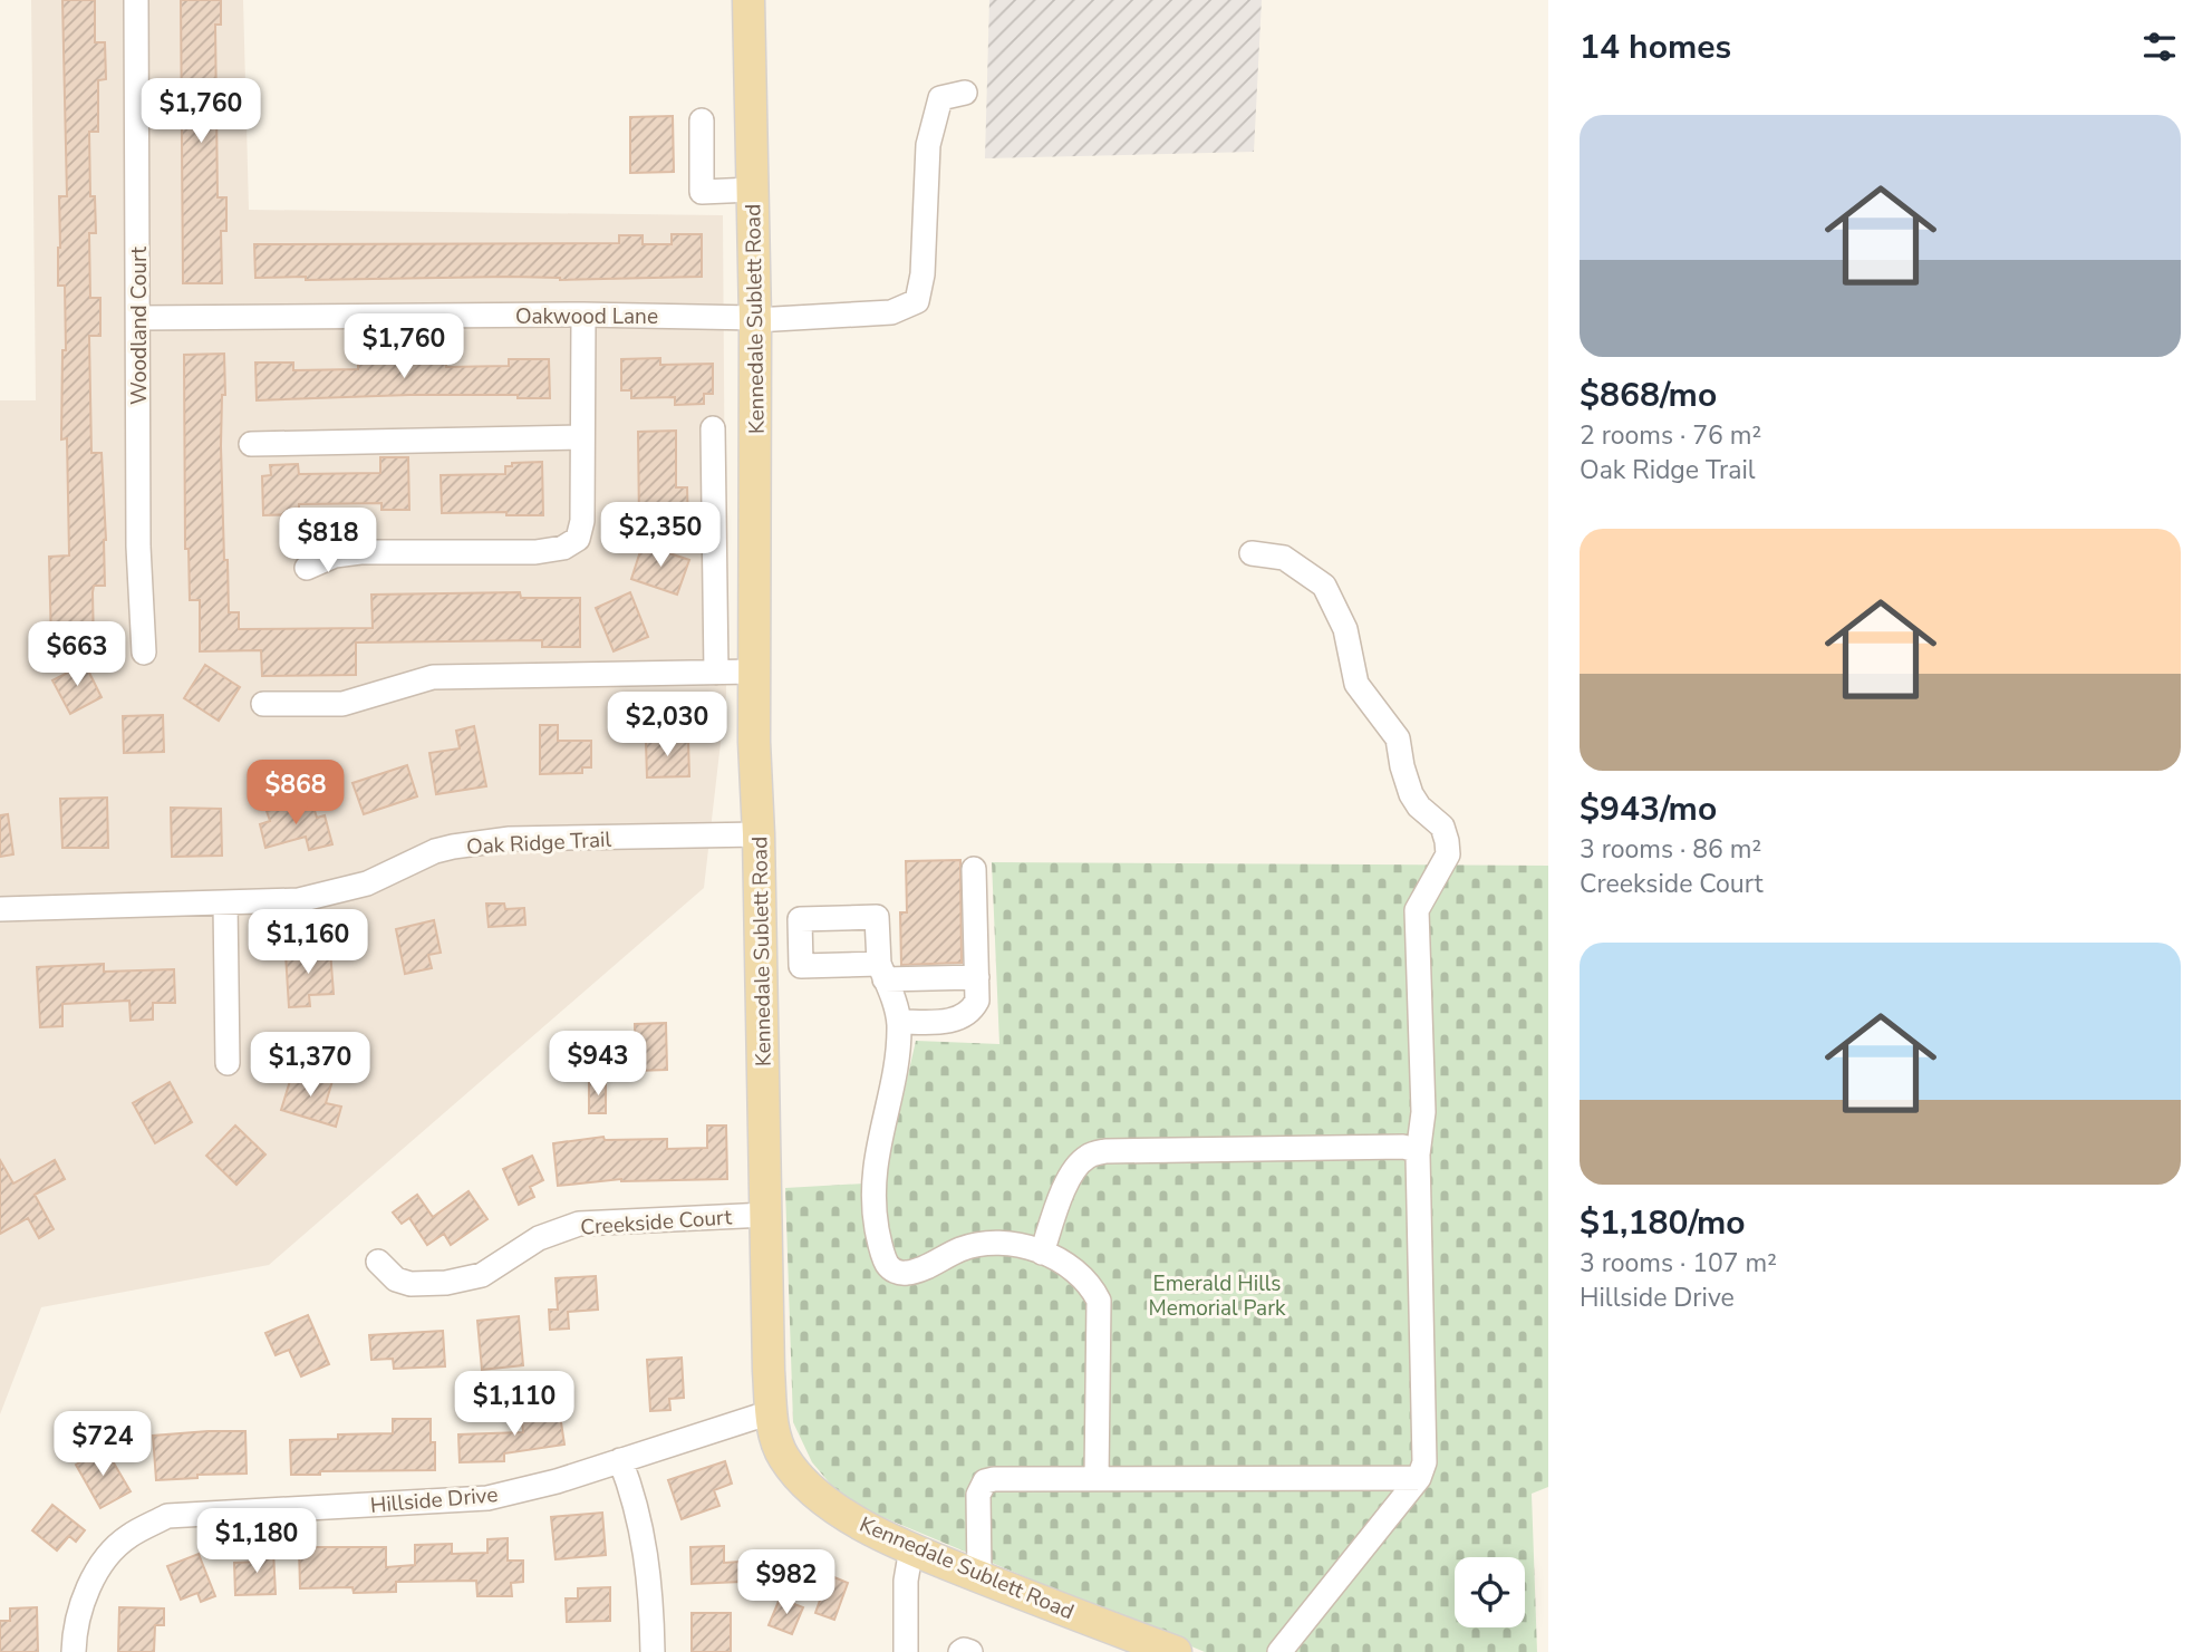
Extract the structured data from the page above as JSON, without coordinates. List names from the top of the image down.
{
  "streets": {
    "main road": ["Kennedale Sublett Road"],
    "street": [
      "Oakwood Lane",
      "Woodland Court",
      "Oak Ridge Trail",
      "Creekside Court",
      "Hillside Drive"
    ]
  },
  "crossings": [
    ["Oakwood Lane", "Kennedale Sublett Road"],
    ["Oakwood Lane", "Woodland Court"],
    ["Kennedale Sublett Road", "Oak Ridge Trail"],
    ["Kennedale Sublett Road", "Creekside Court"],
    ["Kennedale Sublett Road", "Hillside Drive"]
  ],
  "parks": ["Emerald Hills Memorial Park"],
  "page": {
    "heading": "14 homes",
    "price": [
      "$1,760",
      "$1,760",
      "$2,350",
      "$818",
      "$663",
      "$2,030",
      "$868",
      "$1,160",
      "$943",
      "$1,370",
      "$1,110",
      "$724",
      "$1,180",
      "$982"
    ],
    "list": [
      {
        "name": "$868/mo",
        "note": "2 rooms · 76 m² · Oak Ridge Trail"
      },
      {
        "name": "$943/mo",
        "note": "3 rooms · 86 m² · Creekside Court"
      },
      {
        "name": "$1,180/mo",
        "note": "3 rooms · 107 m² · Hillside Drive"
      }
    ]
  }
}
